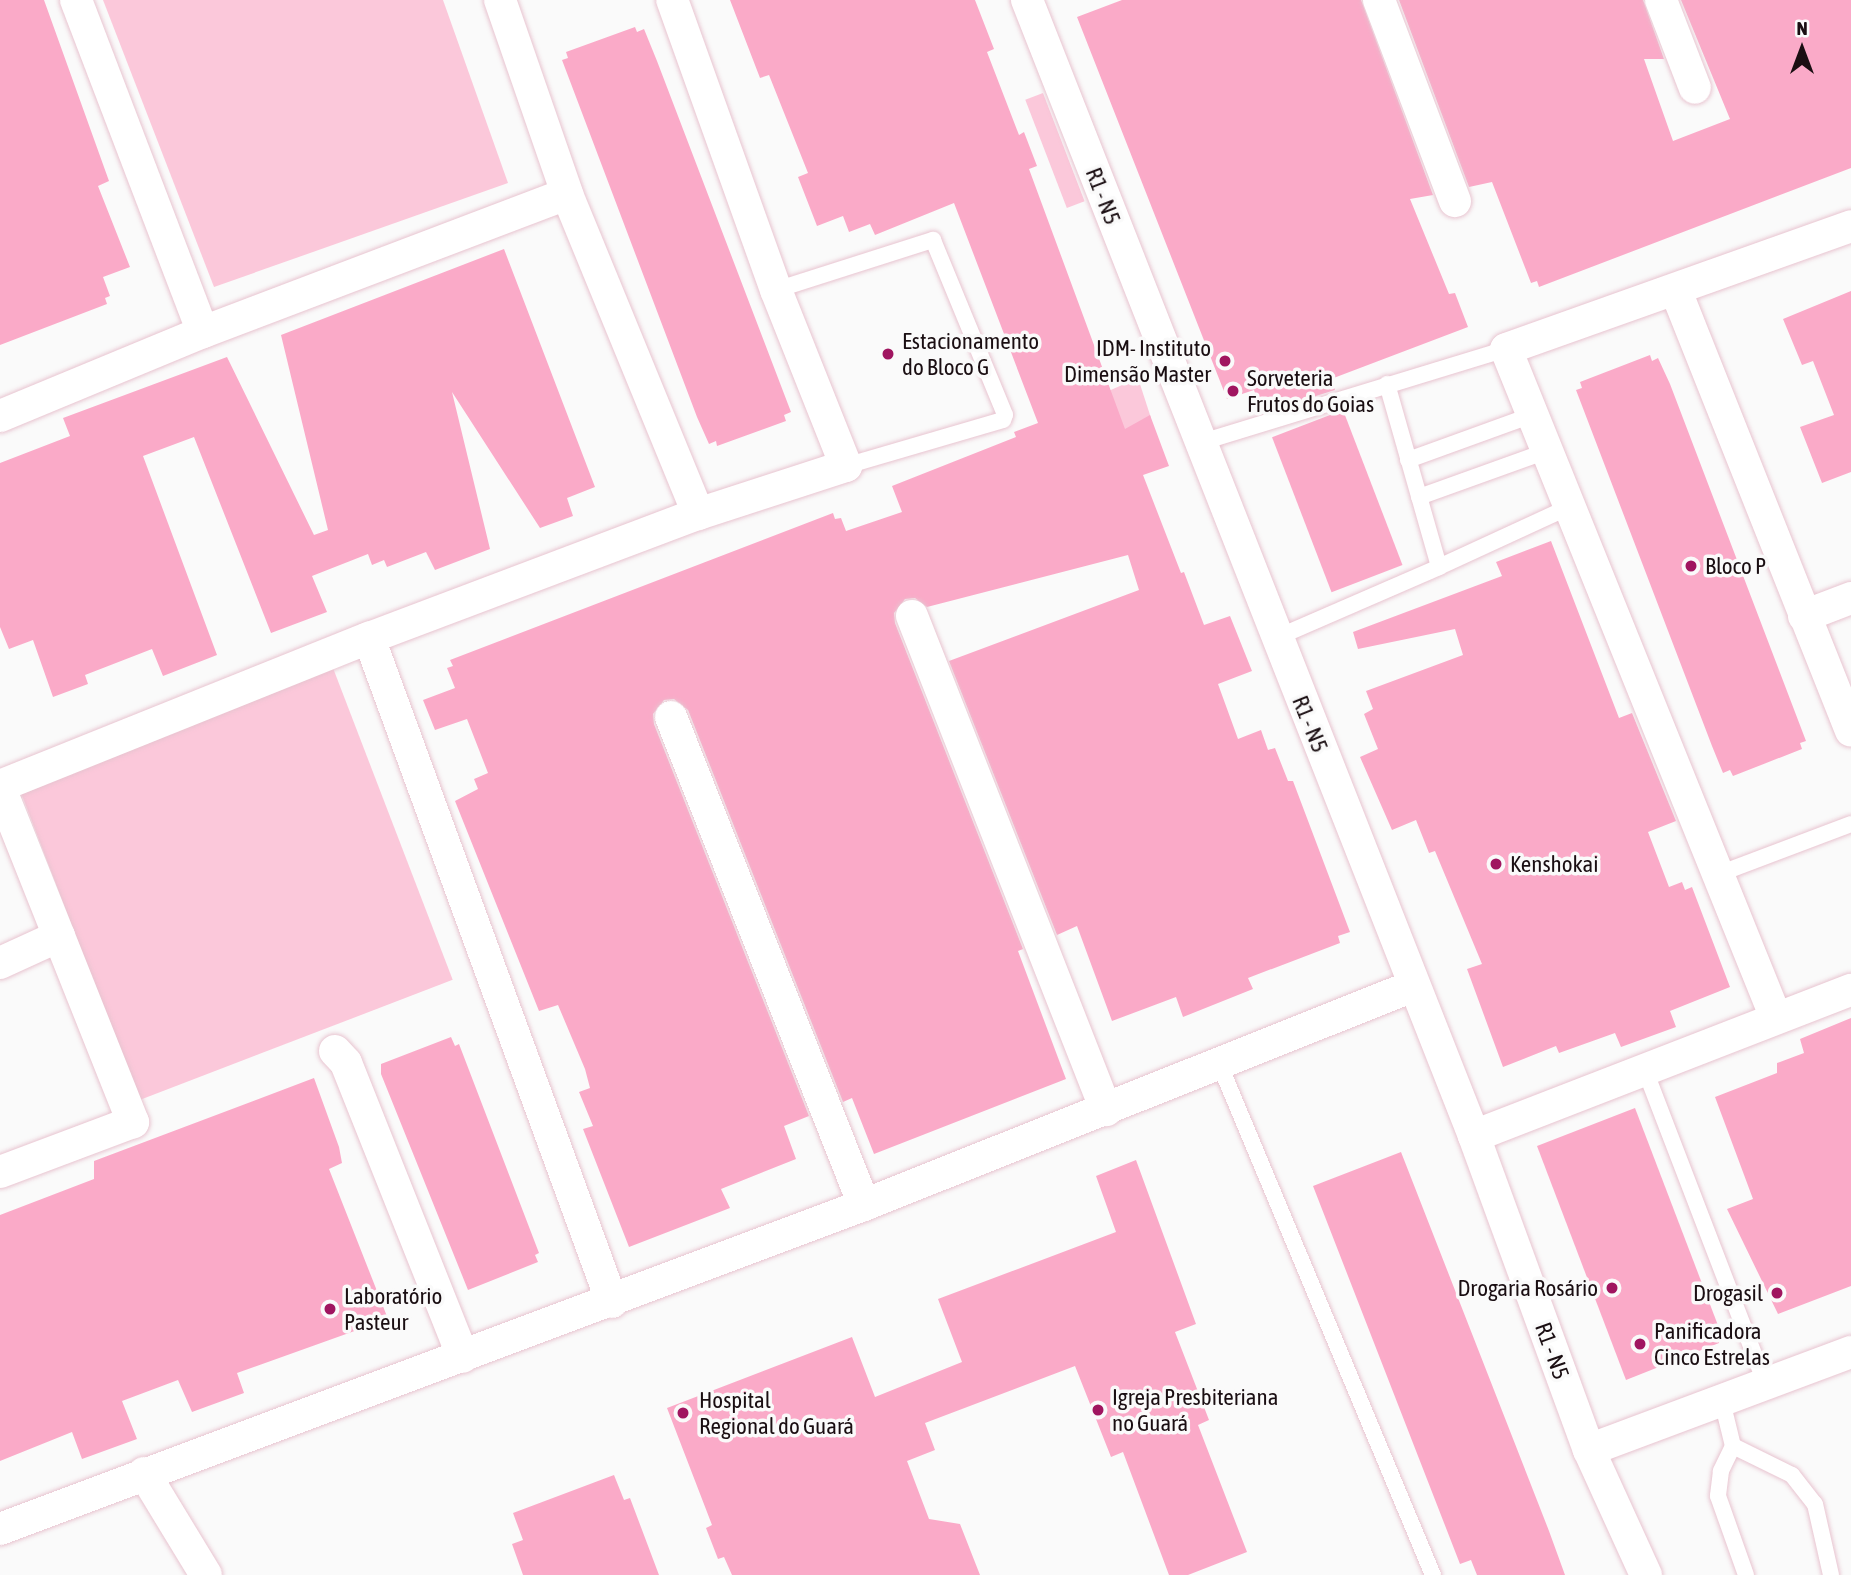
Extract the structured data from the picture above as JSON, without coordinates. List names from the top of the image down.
{
  "streets": {
    "street": ["R1 - N5"]
  },
  "places": [
    "Estacionamento do Bloco G",
    "IDM- Instituto Dimensão Master",
    "Sorveteria Frutos do Goias",
    "Bloco P",
    "Kenshokai",
    "Drogaria Rosário",
    "Drogasil",
    "Laboratório Pasteur",
    "Panificadora Cinco Estrelas",
    "Igreja Presbiteriana no Guará",
    "Hospital Regional do Guará"
  ],
  "north": "top"
}
